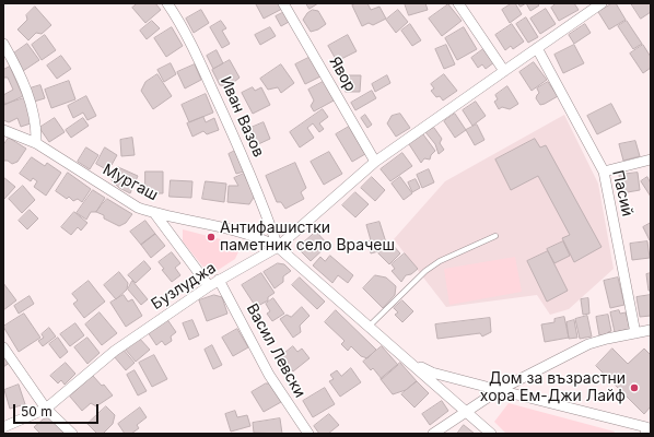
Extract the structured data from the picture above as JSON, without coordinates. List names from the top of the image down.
{
  "streets": {
    "street": [
      "Явор",
      "Иван Вазов",
      "Мургаш",
      "Пасий",
      "Бузлуджа",
      "Васил Левски"
    ]
  },
  "crossings": [
    ["Явор", "Бузлуджа"],
    ["Иван Вазов", "Мургаш"],
    ["Иван Вазов", "Бузлуджа"],
    ["Мургаш", "Бузлуджа"],
    ["Пасий", "Бузлуджа"],
    ["Бузлуджа", "Васил Левски"]
  ],
  "places": ["Антифашистки паметник село Врачеш", "Дом за възрастни хора Ем-Джи Лайф"],
  "scale_bar": "50 m"
}
